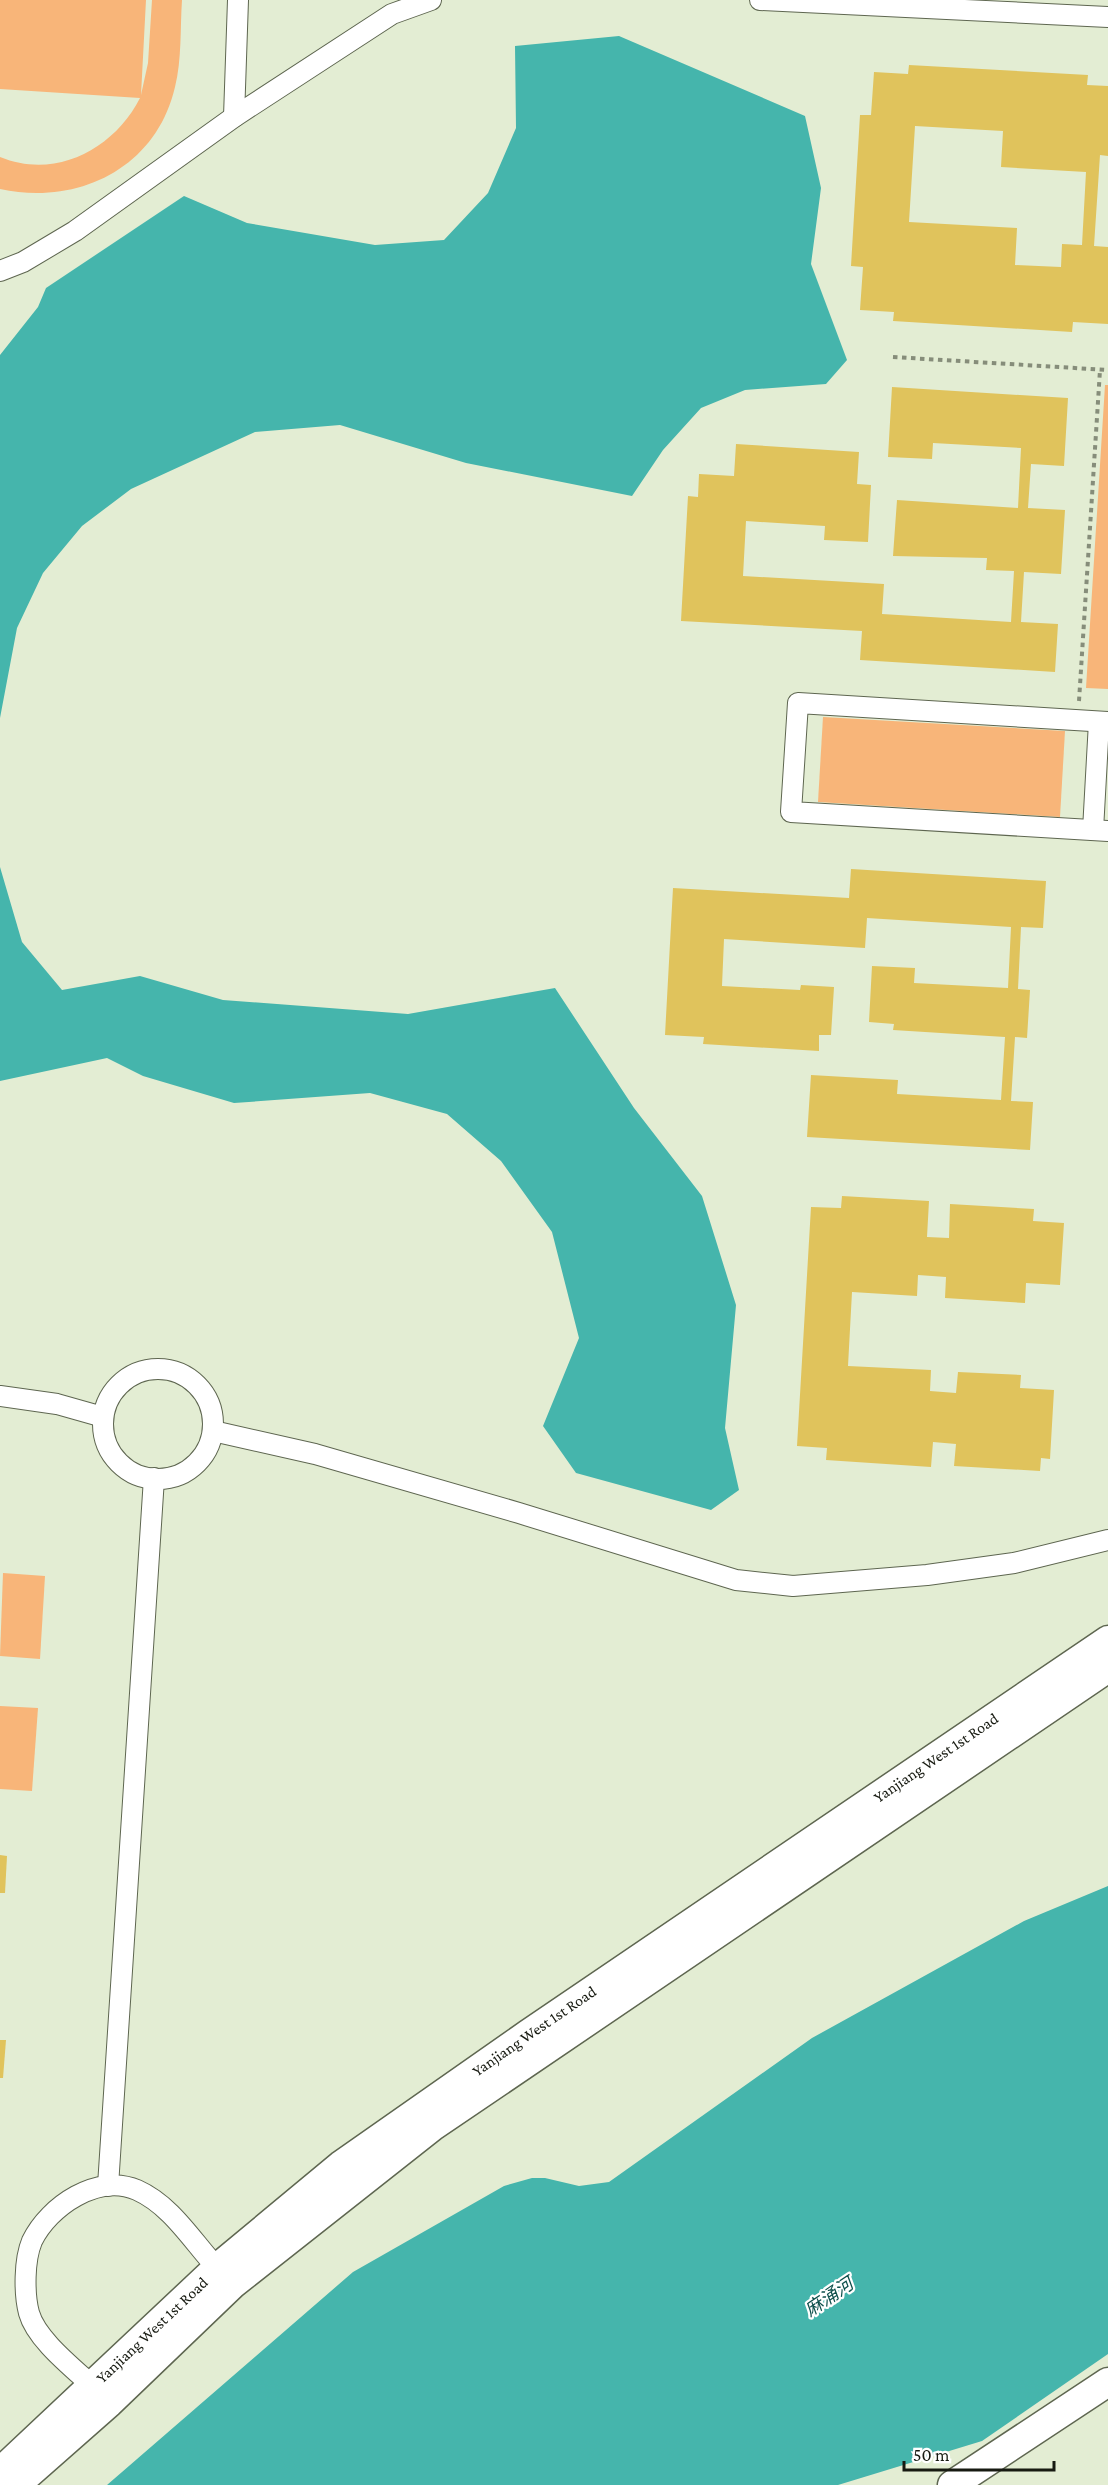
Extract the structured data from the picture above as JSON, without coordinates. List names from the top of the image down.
{
  "streets": {
    "street": ["Yanjiang West 1st Road"]
  },
  "water": ["麻涌河"],
  "scale_bar": "50 m"
}
